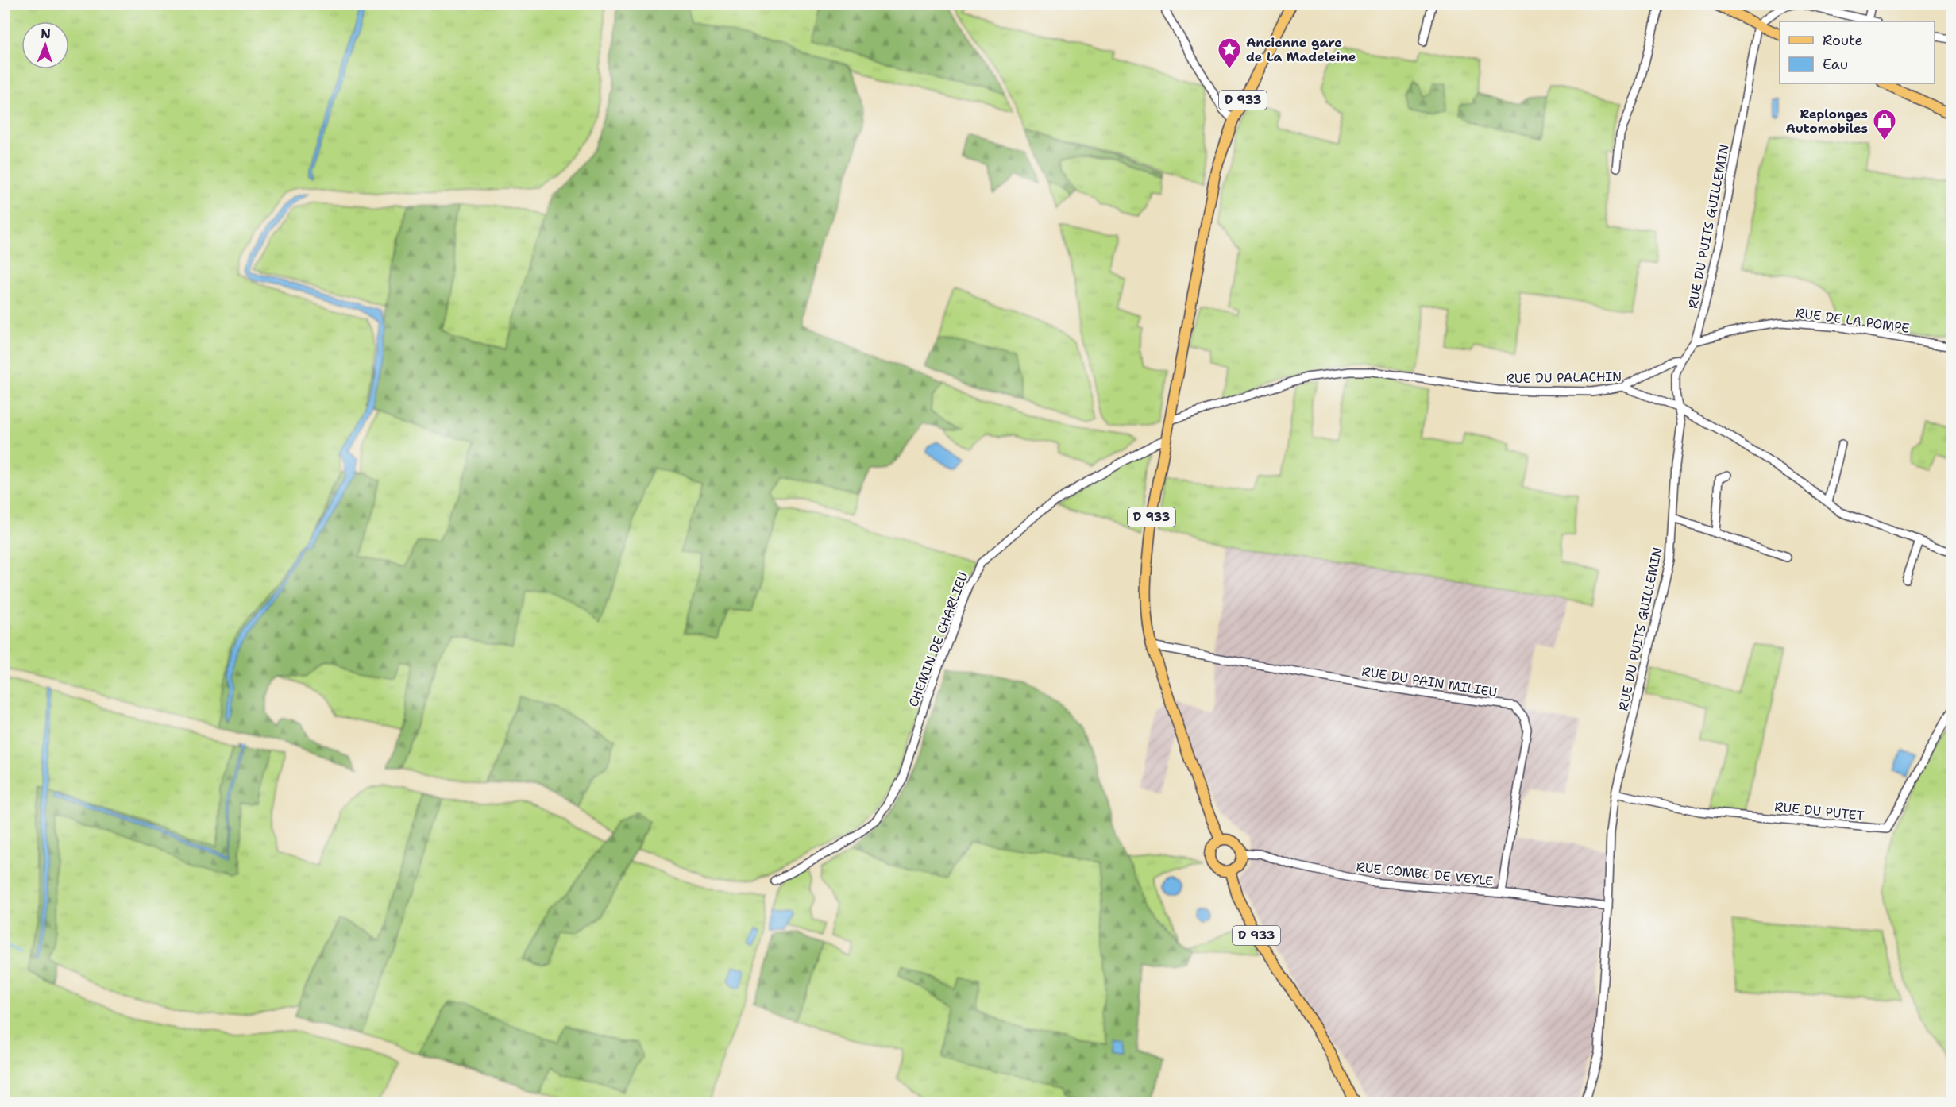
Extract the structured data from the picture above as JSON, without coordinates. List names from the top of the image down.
{
  "streets": {
    "main road": ["D 933"],
    "street": [
      "RUE DU PUITS GUILLEMIN",
      "RUE DE LA POMPE",
      "RUE DU PALACHIN",
      "CHEMIN DE CHARLIEU",
      "RUE DU PAIN MILIEU",
      "RUE DU PUTET",
      "RUE COMBE DE VEYLE"
    ]
  },
  "crossings": [
    ["D 933", "RUE DU PALACHIN"],
    ["D 933", "CHEMIN DE CHARLIEU"],
    ["D 933", "RUE DU PAIN MILIEU"],
    ["D 933", "RUE COMBE DE VEYLE"],
    ["RUE DU PUITS GUILLEMIN", "RUE DE LA POMPE"],
    ["RUE DU PUITS GUILLEMIN", "RUE DU PALACHIN"],
    ["RUE DU PUITS GUILLEMIN", "RUE DU PUTET"],
    ["RUE DU PUITS GUILLEMIN", "RUE COMBE DE VEYLE"],
    ["RUE DU PAIN MILIEU", "RUE COMBE DE VEYLE"]
  ],
  "places": {
    "place": ["Ancienne gare de La Madeleine"],
    "shop": ["Replonges Automobiles"]
  },
  "legend": ["Route", "Eau"],
  "north": "top"
}
